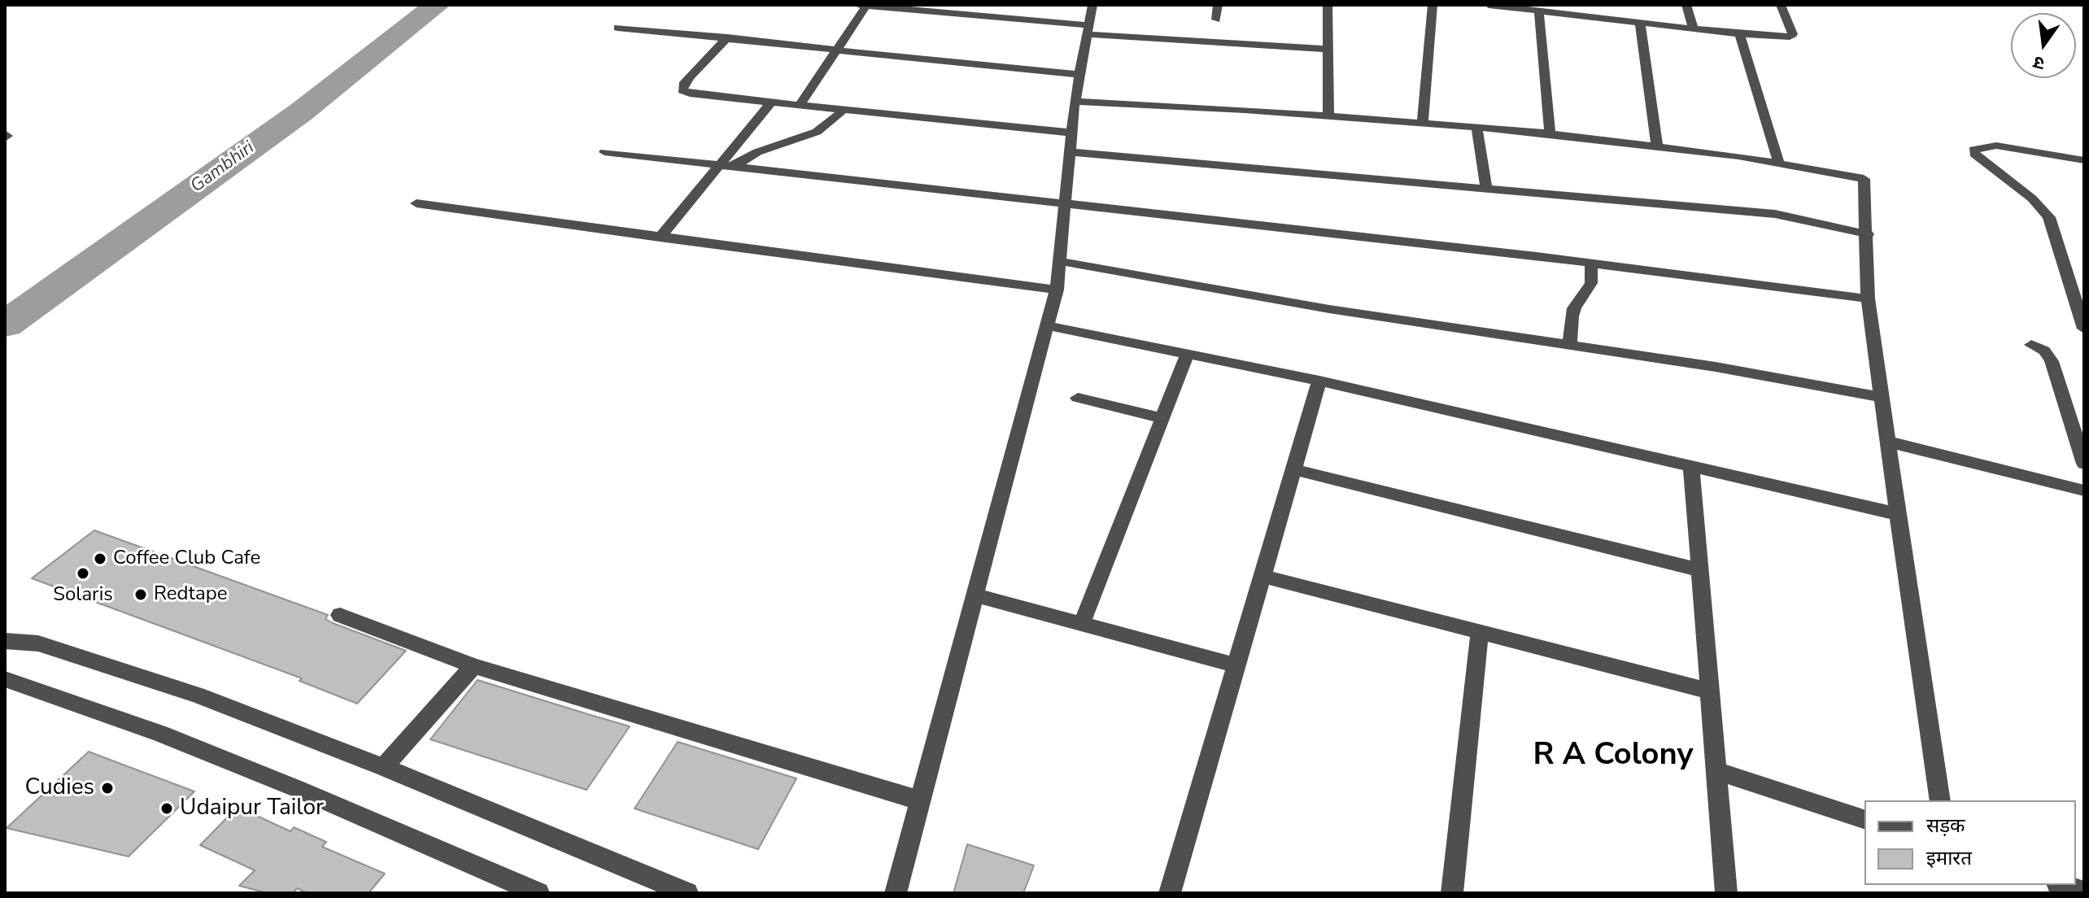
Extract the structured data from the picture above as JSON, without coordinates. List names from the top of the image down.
{
  "districts": ["R A Colony"],
  "water": ["Gambhiri"],
  "places": [
    "Coffee Club Cafe",
    "Solaris",
    "Redtape",
    "Cudies",
    "Udaipur Tailor"
  ],
  "legend": ["सड़क", "इमारत"],
  "north": "bottom"
}
